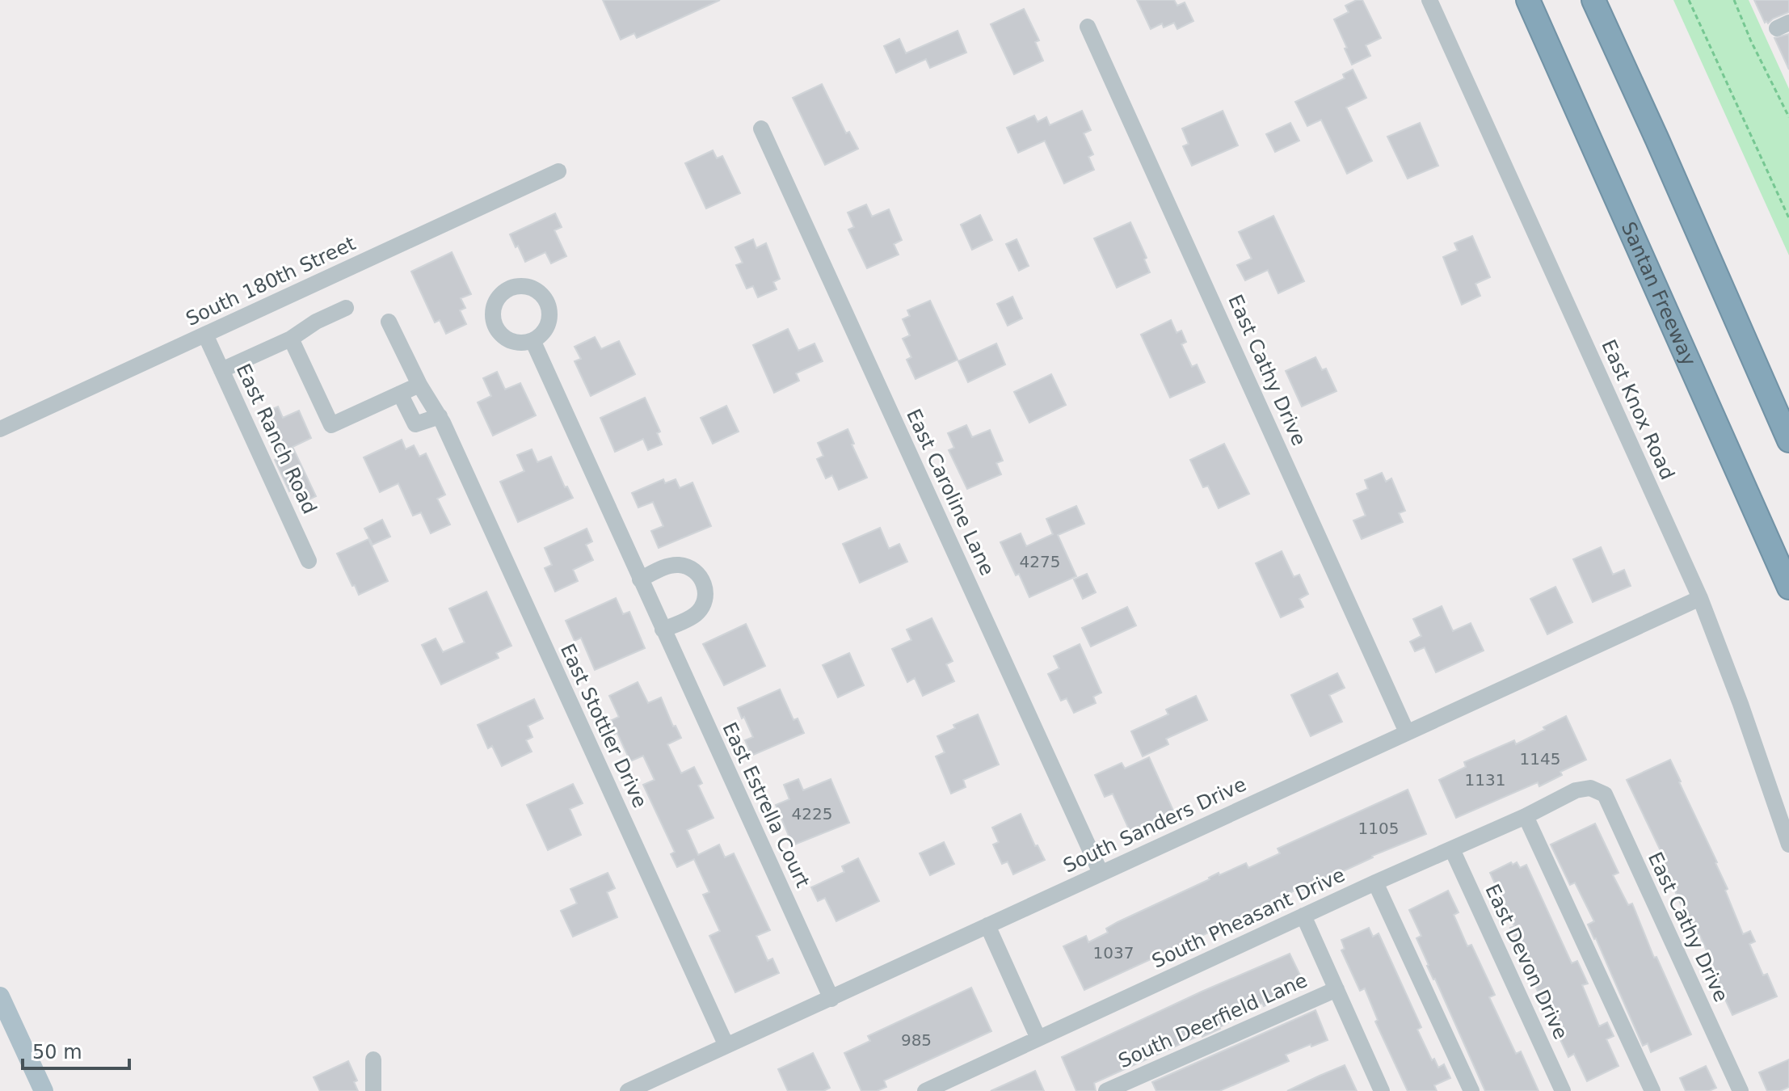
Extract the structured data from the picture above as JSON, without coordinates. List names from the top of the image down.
{
  "streets": {
    "highway": ["Santan Freeway"],
    "street": [
      "South 180th Street",
      "East Cathy Drive",
      "East Knox Road",
      "East Ranch Road",
      "East Caroline Lane",
      "East Stottler Drive",
      "East Estrella Court",
      "South Sanders Drive",
      "South Pheasant Drive",
      "East Devon Drive",
      "South Deerfield Lane"
    ]
  },
  "crossings": [
    ["South 180th Street", "East Ranch Road"],
    ["East Cathy Drive", "South Sanders Drive"],
    ["East Cathy Drive", "South Pheasant Drive"],
    ["East Knox Road", "South Sanders Drive"],
    ["East Caroline Lane", "South Sanders Drive"],
    ["East Stottler Drive", "South Sanders Drive"],
    ["East Estrella Court", "South Sanders Drive"],
    ["South Pheasant Drive", "East Devon Drive"]
  ],
  "house_numbers": [
    "4275",
    "1145",
    "1131",
    "4225",
    "1105",
    "1037",
    "985"
  ],
  "scale_bar": "50 m"
}
